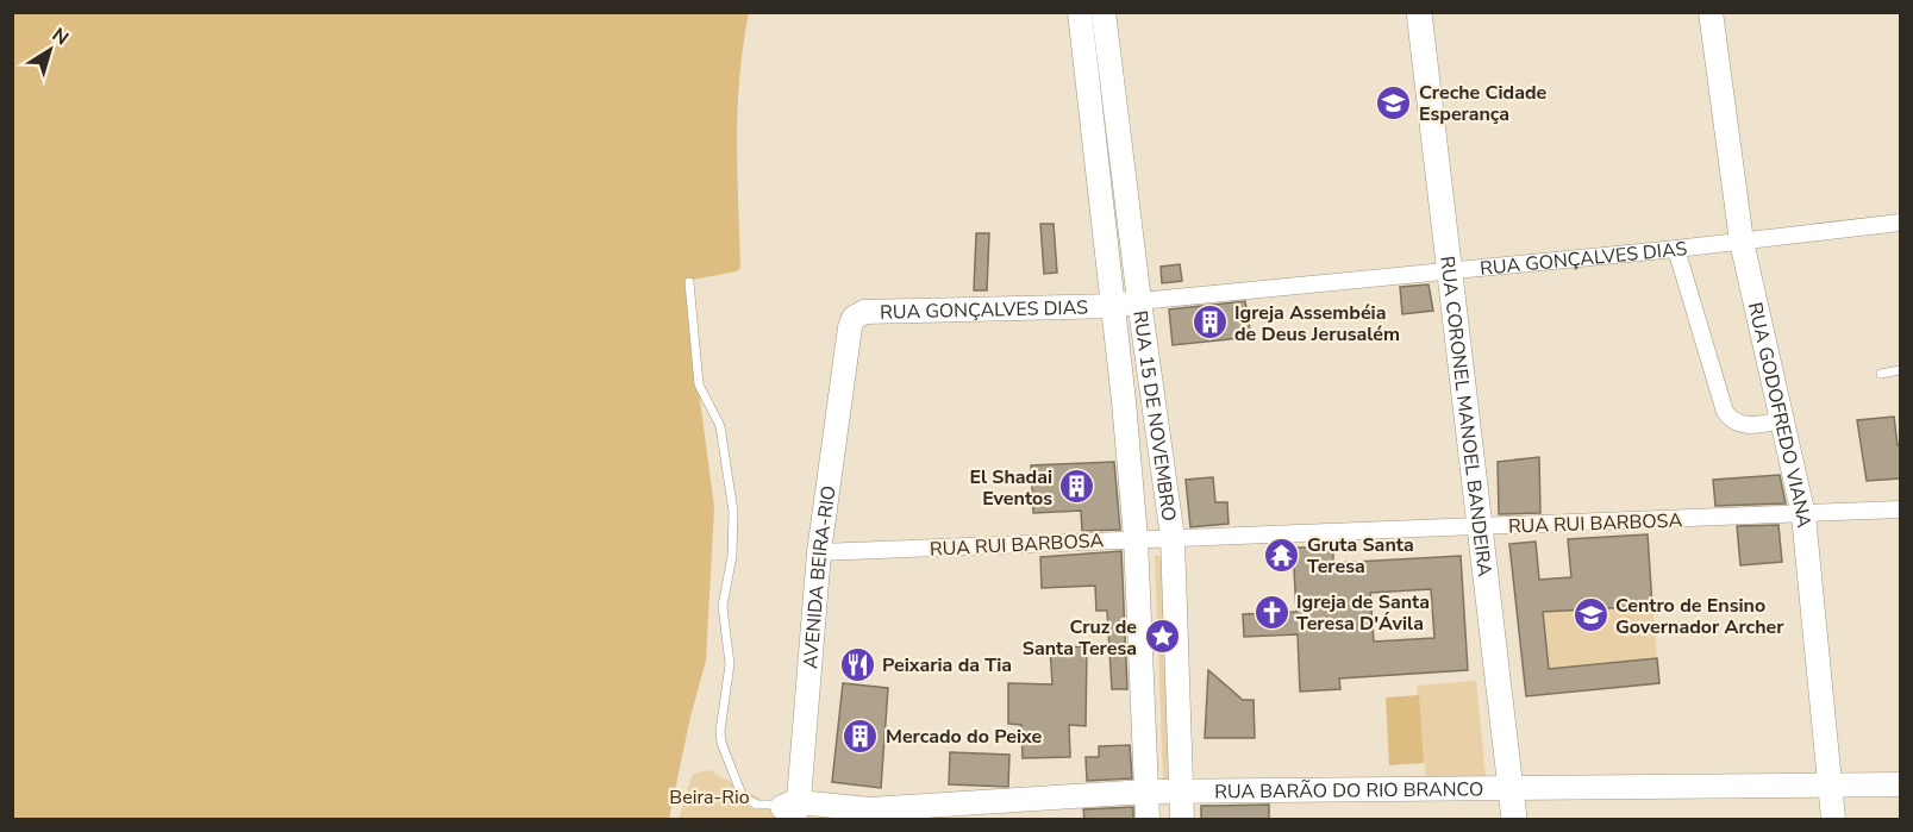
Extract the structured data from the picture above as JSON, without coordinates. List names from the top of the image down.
{
  "streets": {
    "main road": [
      "RUA GONÇALVES DIAS",
      "RUA 15 DE NOVEMBRO",
      "RUA GODOFREDO VIANA",
      "RUA CORONEL MANOEL BANDEIRA",
      "AVENIDA BEIRA-RIO",
      "RUA BARÃO DO RIO BRANCO"
    ],
    "street": ["RUA RUI BARBOSA"]
  },
  "crossings": [
    ["RUA GONÇALVES DIAS", "RUA 15 DE NOVEMBRO"],
    ["RUA GONÇALVES DIAS", "RUA GODOFREDO VIANA"],
    ["RUA GONÇALVES DIAS", "RUA CORONEL MANOEL BANDEIRA"],
    ["RUA GONÇALVES DIAS", "AVENIDA BEIRA-RIO"],
    ["RUA 15 DE NOVEMBRO", "RUA RUI BARBOSA"],
    ["RUA 15 DE NOVEMBRO", "RUA BARÃO DO RIO BRANCO"],
    ["RUA GODOFREDO VIANA", "RUA RUI BARBOSA"],
    ["RUA GODOFREDO VIANA", "RUA BARÃO DO RIO BRANCO"],
    ["RUA CORONEL MANOEL BANDEIRA", "RUA RUI BARBOSA"],
    ["RUA CORONEL MANOEL BANDEIRA", "RUA BARÃO DO RIO BRANCO"],
    ["RUA RUI BARBOSA", "AVENIDA BEIRA-RIO"],
    ["AVENIDA BEIRA-RIO", "RUA BARÃO DO RIO BRANCO"]
  ],
  "parks": ["Beira-Rio"],
  "places": {
    "school or university": ["Creche Cidade Esperança", "Centro de Ensino Governador Archer"],
    "building": ["Igreja Assembéia de Deus Jerusalém", "El Shadai Eventos", "Mercado do Peixe"],
    "temple": ["Gruta Santa Teresa"],
    "church": ["Igreja de Santa Teresa D'Ávila"],
    "place": ["Cruz de Santa Teresa"],
    "restaurant": ["Peixaria da Tia"]
  },
  "north": "top right"
}
